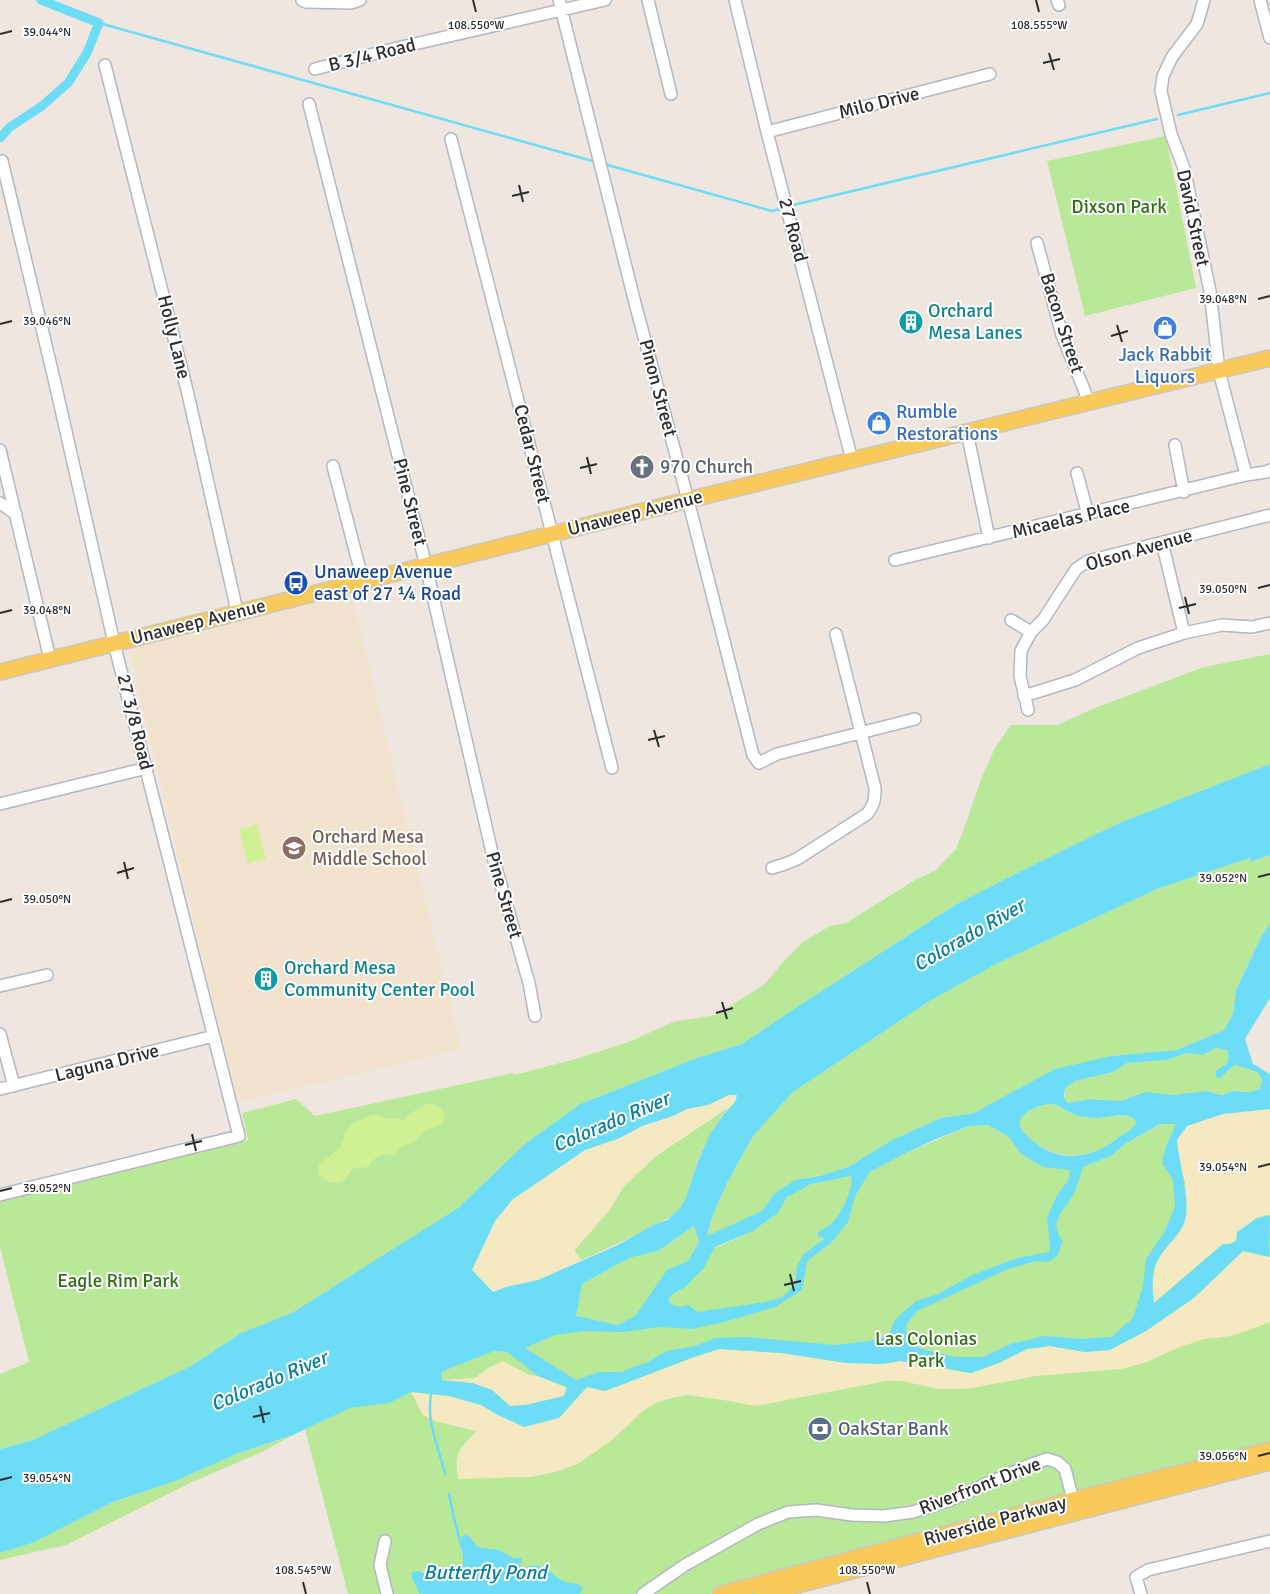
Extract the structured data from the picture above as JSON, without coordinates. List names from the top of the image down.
{
  "streets": {
    "main road": ["Unaweep Avenue", "Riverside Parkway"],
    "street": [
      "B 3/4 Road",
      "Milo Drive",
      "David Street",
      "27 Road",
      "Bacon Street",
      "Holly Lane",
      "Pinon Street",
      "Cedar Street",
      "Pine Street",
      "Micaelas Place",
      "Olson Avenue",
      "27 3/8 Road",
      "Laguna Drive",
      "Riverfront Drive"
    ]
  },
  "crossings": [
    ["B 3/4 Road", "Pinon Street"],
    ["Milo Drive", "27 Road"],
    ["David Street", "Unaweep Avenue"],
    ["David Street", "Micaelas Place"],
    ["27 Road", "Unaweep Avenue"],
    ["Bacon Street", "Unaweep Avenue"],
    ["Holly Lane", "Unaweep Avenue"],
    ["Pinon Street", "Unaweep Avenue"],
    ["Cedar Street", "Unaweep Avenue"],
    ["Pine Street", "Unaweep Avenue"],
    ["Unaweep Avenue", "27 3/8 Road"],
    ["27 3/8 Road", "Laguna Drive"],
    ["Riverfront Drive", "Riverside Parkway"]
  ],
  "water": ["Colorado River", "Butterfly Pond"],
  "parks": ["Dixson Park", "Eagle Rim Park", "Las Colonias Park"],
  "places": {
    "building": ["Orchard Mesa Lanes", "Orchard Mesa Community Center Pool"],
    "shop": ["Jack Rabbit Liquors", "Rumble Restorations"],
    "church": ["970 Church"],
    "bus stop": ["Unaweep Avenue east of 27 ¼ Road"],
    "school or university": ["Orchard Mesa Middle School"],
    "bank": ["OakStar Bank"]
  },
  "coordinates": [
    "108.550°W",
    "108.555°W",
    "39.044°N",
    "39.048°N",
    "39.046°N",
    "39.050°N",
    "39.052°N",
    "39.054°N",
    "39.056°N",
    "108.545°W"
  ]
}
